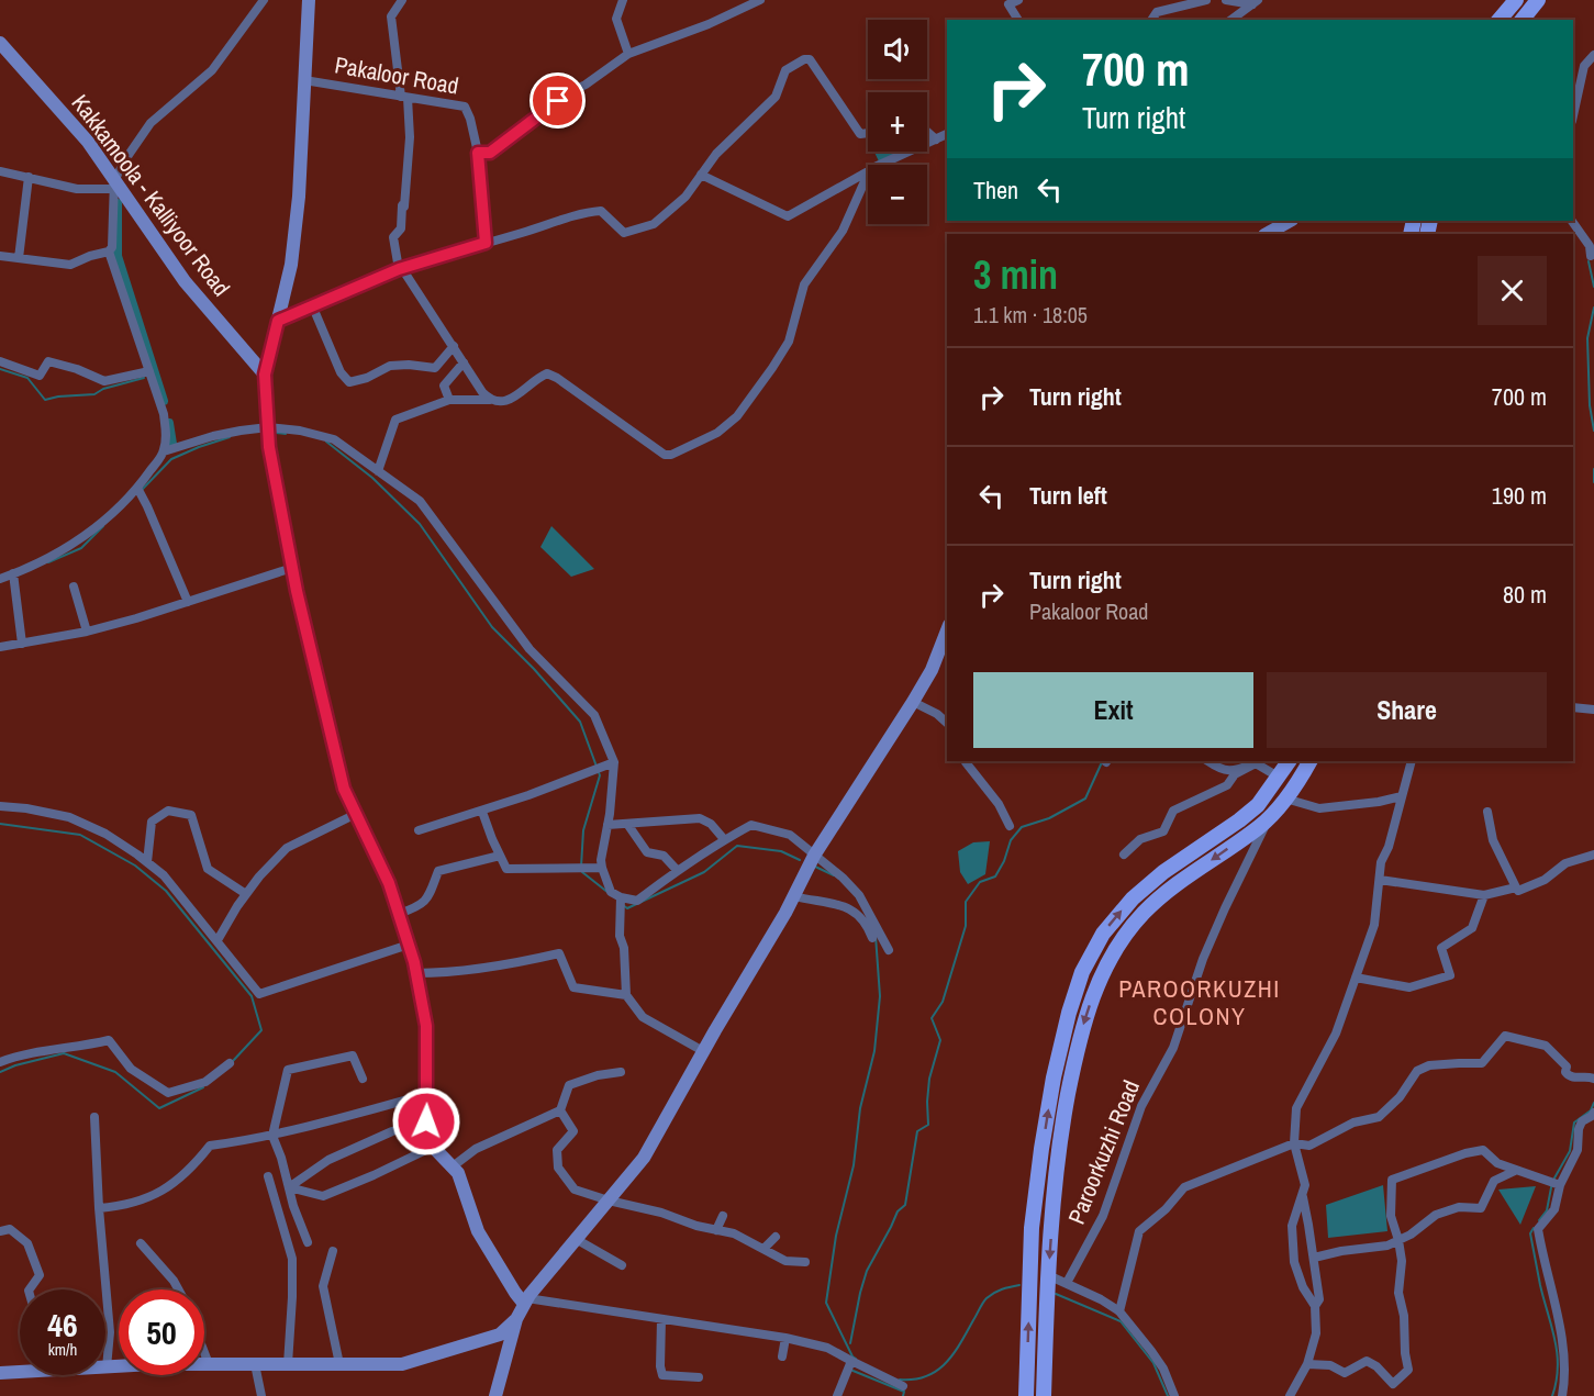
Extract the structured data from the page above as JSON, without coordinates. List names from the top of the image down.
{
  "streets": {
    "main road": ["Kakkamoola - Kalliyoor Road"],
    "street": ["Pakaloor Road", "Paroorkuzhi Road"]
  },
  "districts": ["PAROORKUZHI COLONY"],
  "page": {
    "map_buttons": ["+", "−"],
    "turn": ["700 m", "Turn right"],
    "then": "Then",
    "heading": ["3 min", "1.1 km · 18:05"],
    "list": [
      {
        "name": "Turn right",
        "value": "700 m"
      },
      {
        "name": "Turn left",
        "value": "190 m"
      },
      {
        "name": "Turn right",
        "note": "Pakaloor Road",
        "value": "80 m"
      }
    ],
    "buttons": ["Exit", "Share"],
    "speed": "46 km/h",
    "limit": "50"
  }
}
